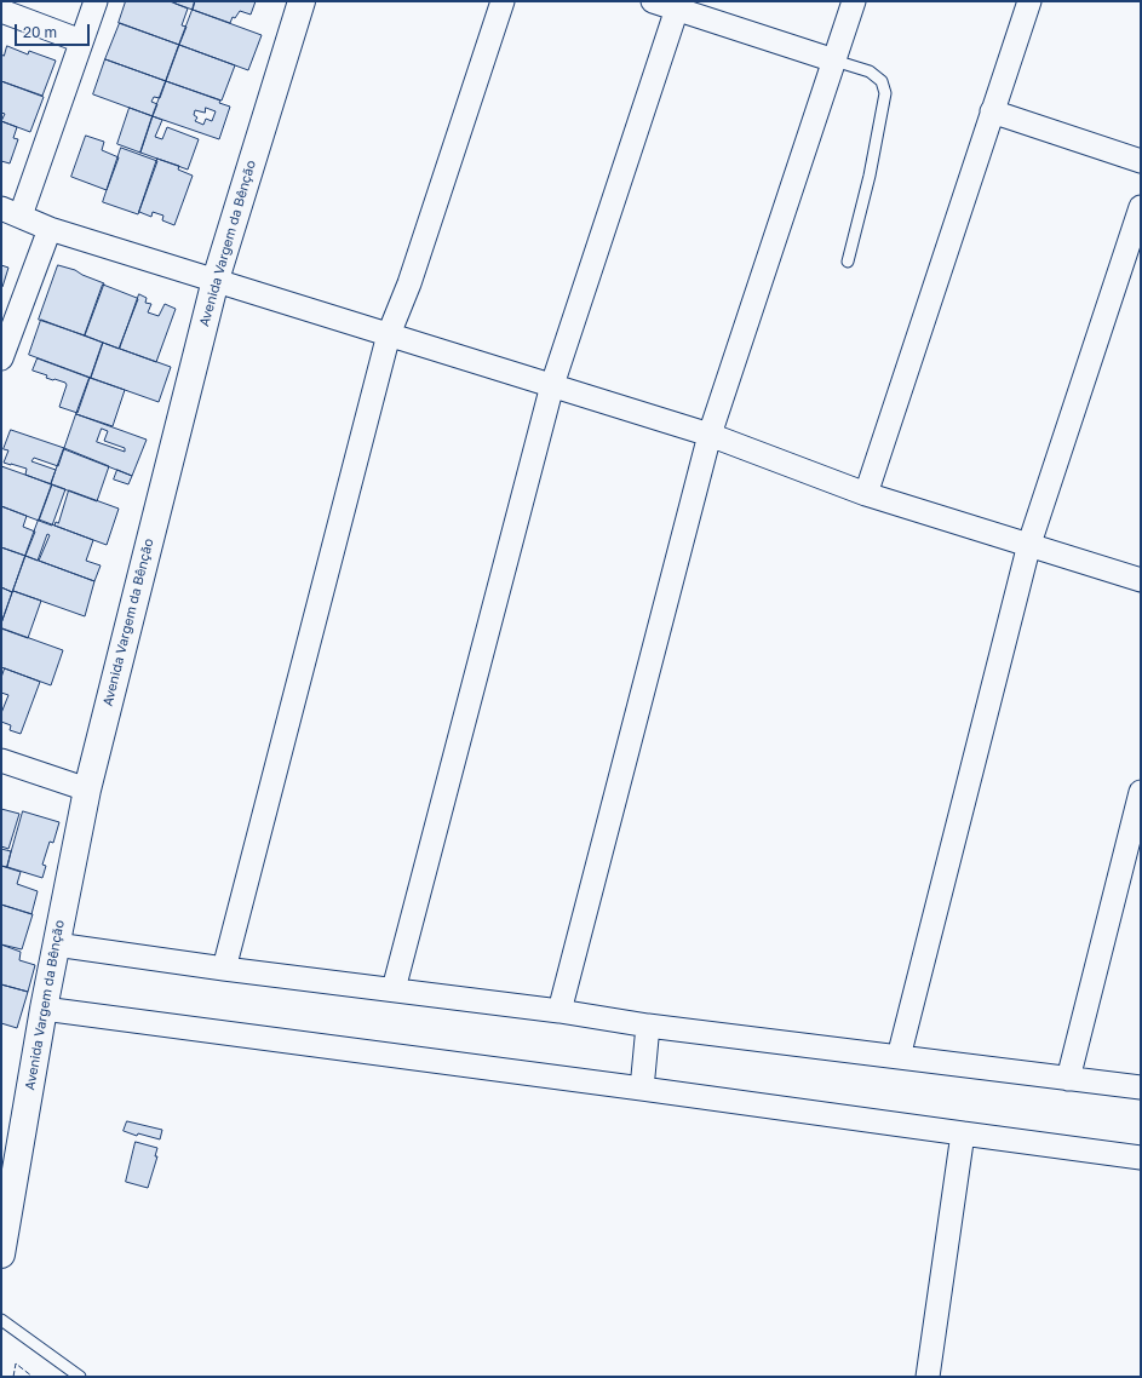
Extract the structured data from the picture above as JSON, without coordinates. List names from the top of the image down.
{
  "streets": {
    "street": ["Avenida Vargem da Bênção"]
  },
  "scale_bar": "20 m"
}
